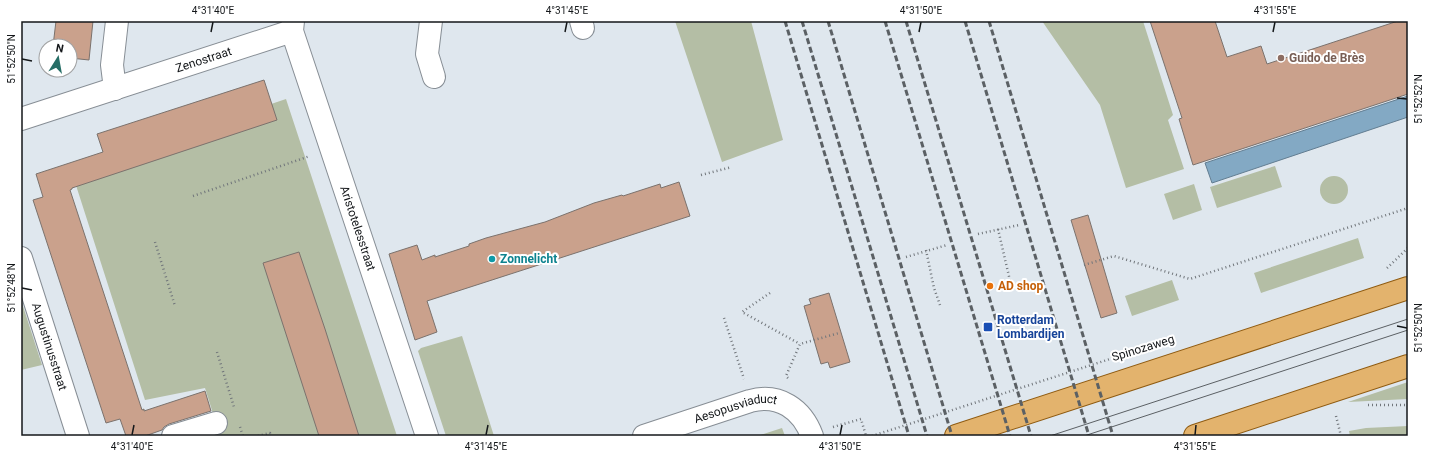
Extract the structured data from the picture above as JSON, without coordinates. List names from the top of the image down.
{
  "streets": {
    "main road": ["Spinozaweg"],
    "street": [
      "Zenostraat",
      "Aristotelesstraat",
      "Augustinusstraat",
      "Aesopusviaduct"
    ]
  },
  "crossings": [
    ["Zenostraat", "Aristotelesstraat"]
  ],
  "places": {
    "other": ["Guido de Brès", "Zonnelicht", "AD shop"],
    "transit": ["Rotterdam Lombardijen"]
  },
  "north": "top",
  "coordinates": [
    "4°31'40\"E",
    "4°31'45\"E",
    "4°31'50\"E",
    "4°31'55\"E",
    "51°52'50\"N",
    "51°52'52\"N",
    "51°52'48\"N"
  ]
}
